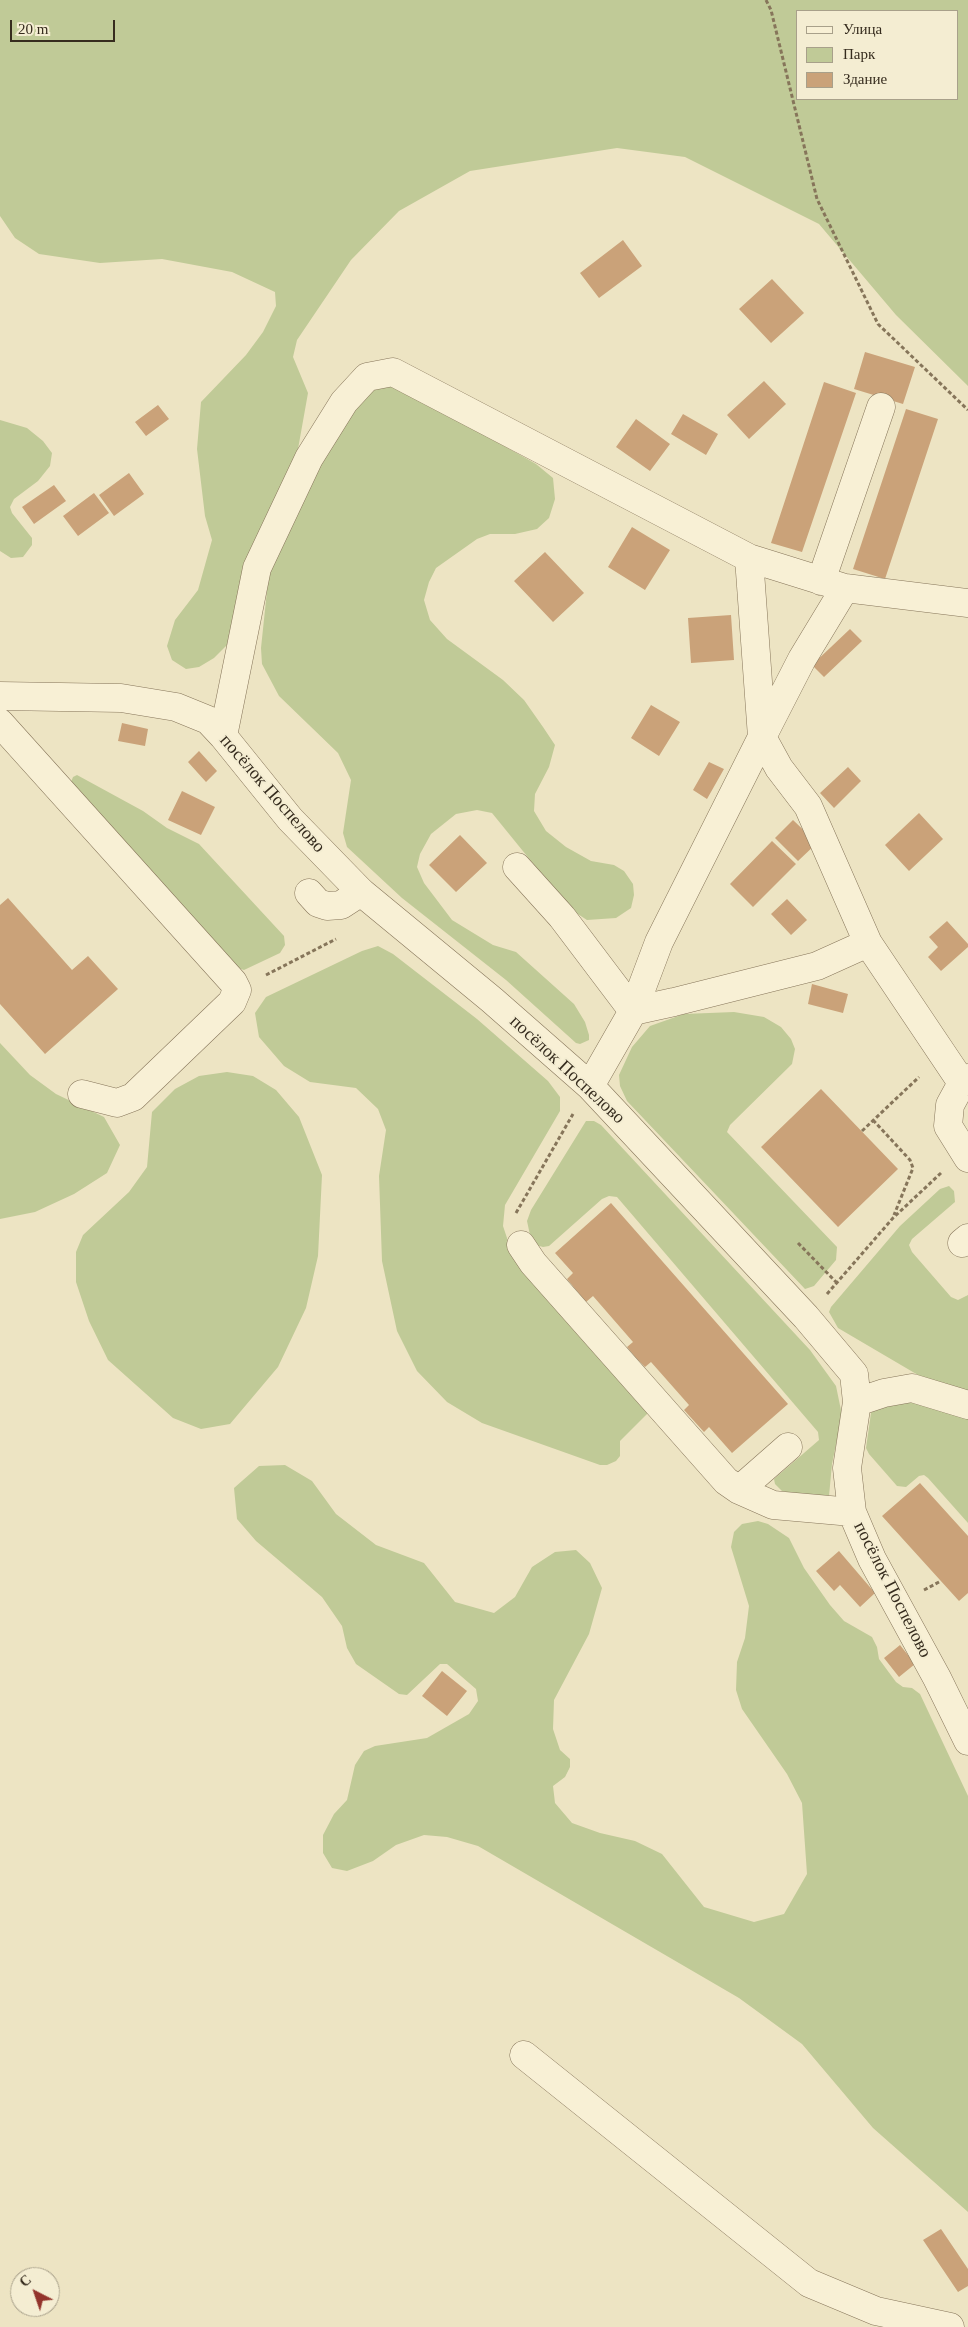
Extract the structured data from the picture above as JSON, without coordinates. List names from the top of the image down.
{
  "streets": {
    "street": ["посёлок Поспелово"]
  },
  "legend": ["Улица", "Парк", "Здание"],
  "scale_bar": "20 m",
  "north": "top left"
}
